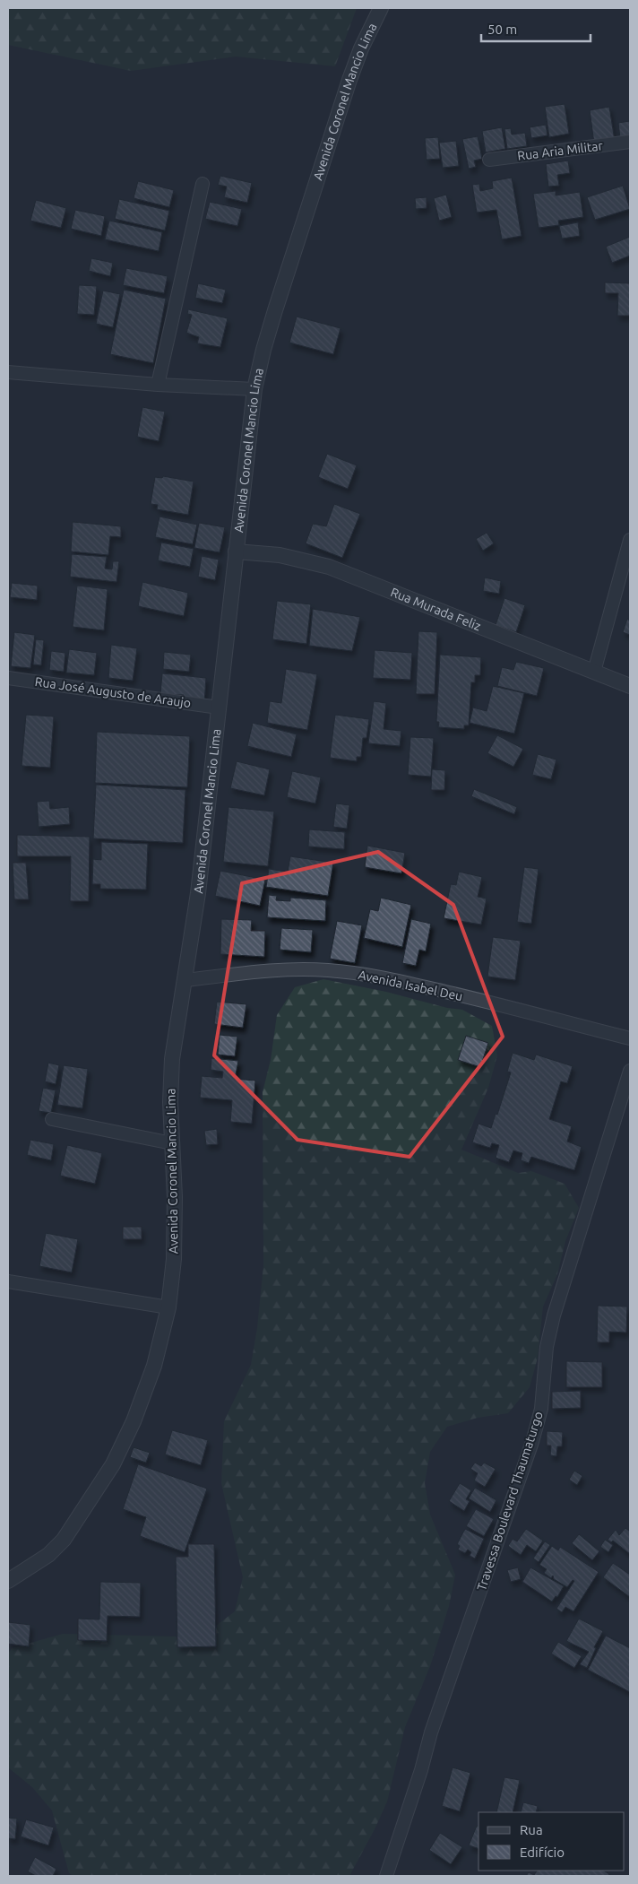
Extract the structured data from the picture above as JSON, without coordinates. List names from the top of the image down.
{
  "streets": {
    "street": [
      "Avenida Coronel Mancio Lima",
      "Rua Aria Militar",
      "Rua Murada Feliz",
      "Rua José Augusto de Araujo",
      "Avenida Isabel Deu",
      "Travessa Boulevard Thaumaturgo"
    ]
  },
  "crossings": [
    ["Avenida Coronel Mancio Lima", "Rua Murada Feliz"],
    ["Avenida Coronel Mancio Lima", "Rua José Augusto de Araujo"],
    ["Avenida Coronel Mancio Lima", "Avenida Isabel Deu"]
  ],
  "legend": ["Rua", "Edifício"],
  "scale_bar": "50 m"
}
